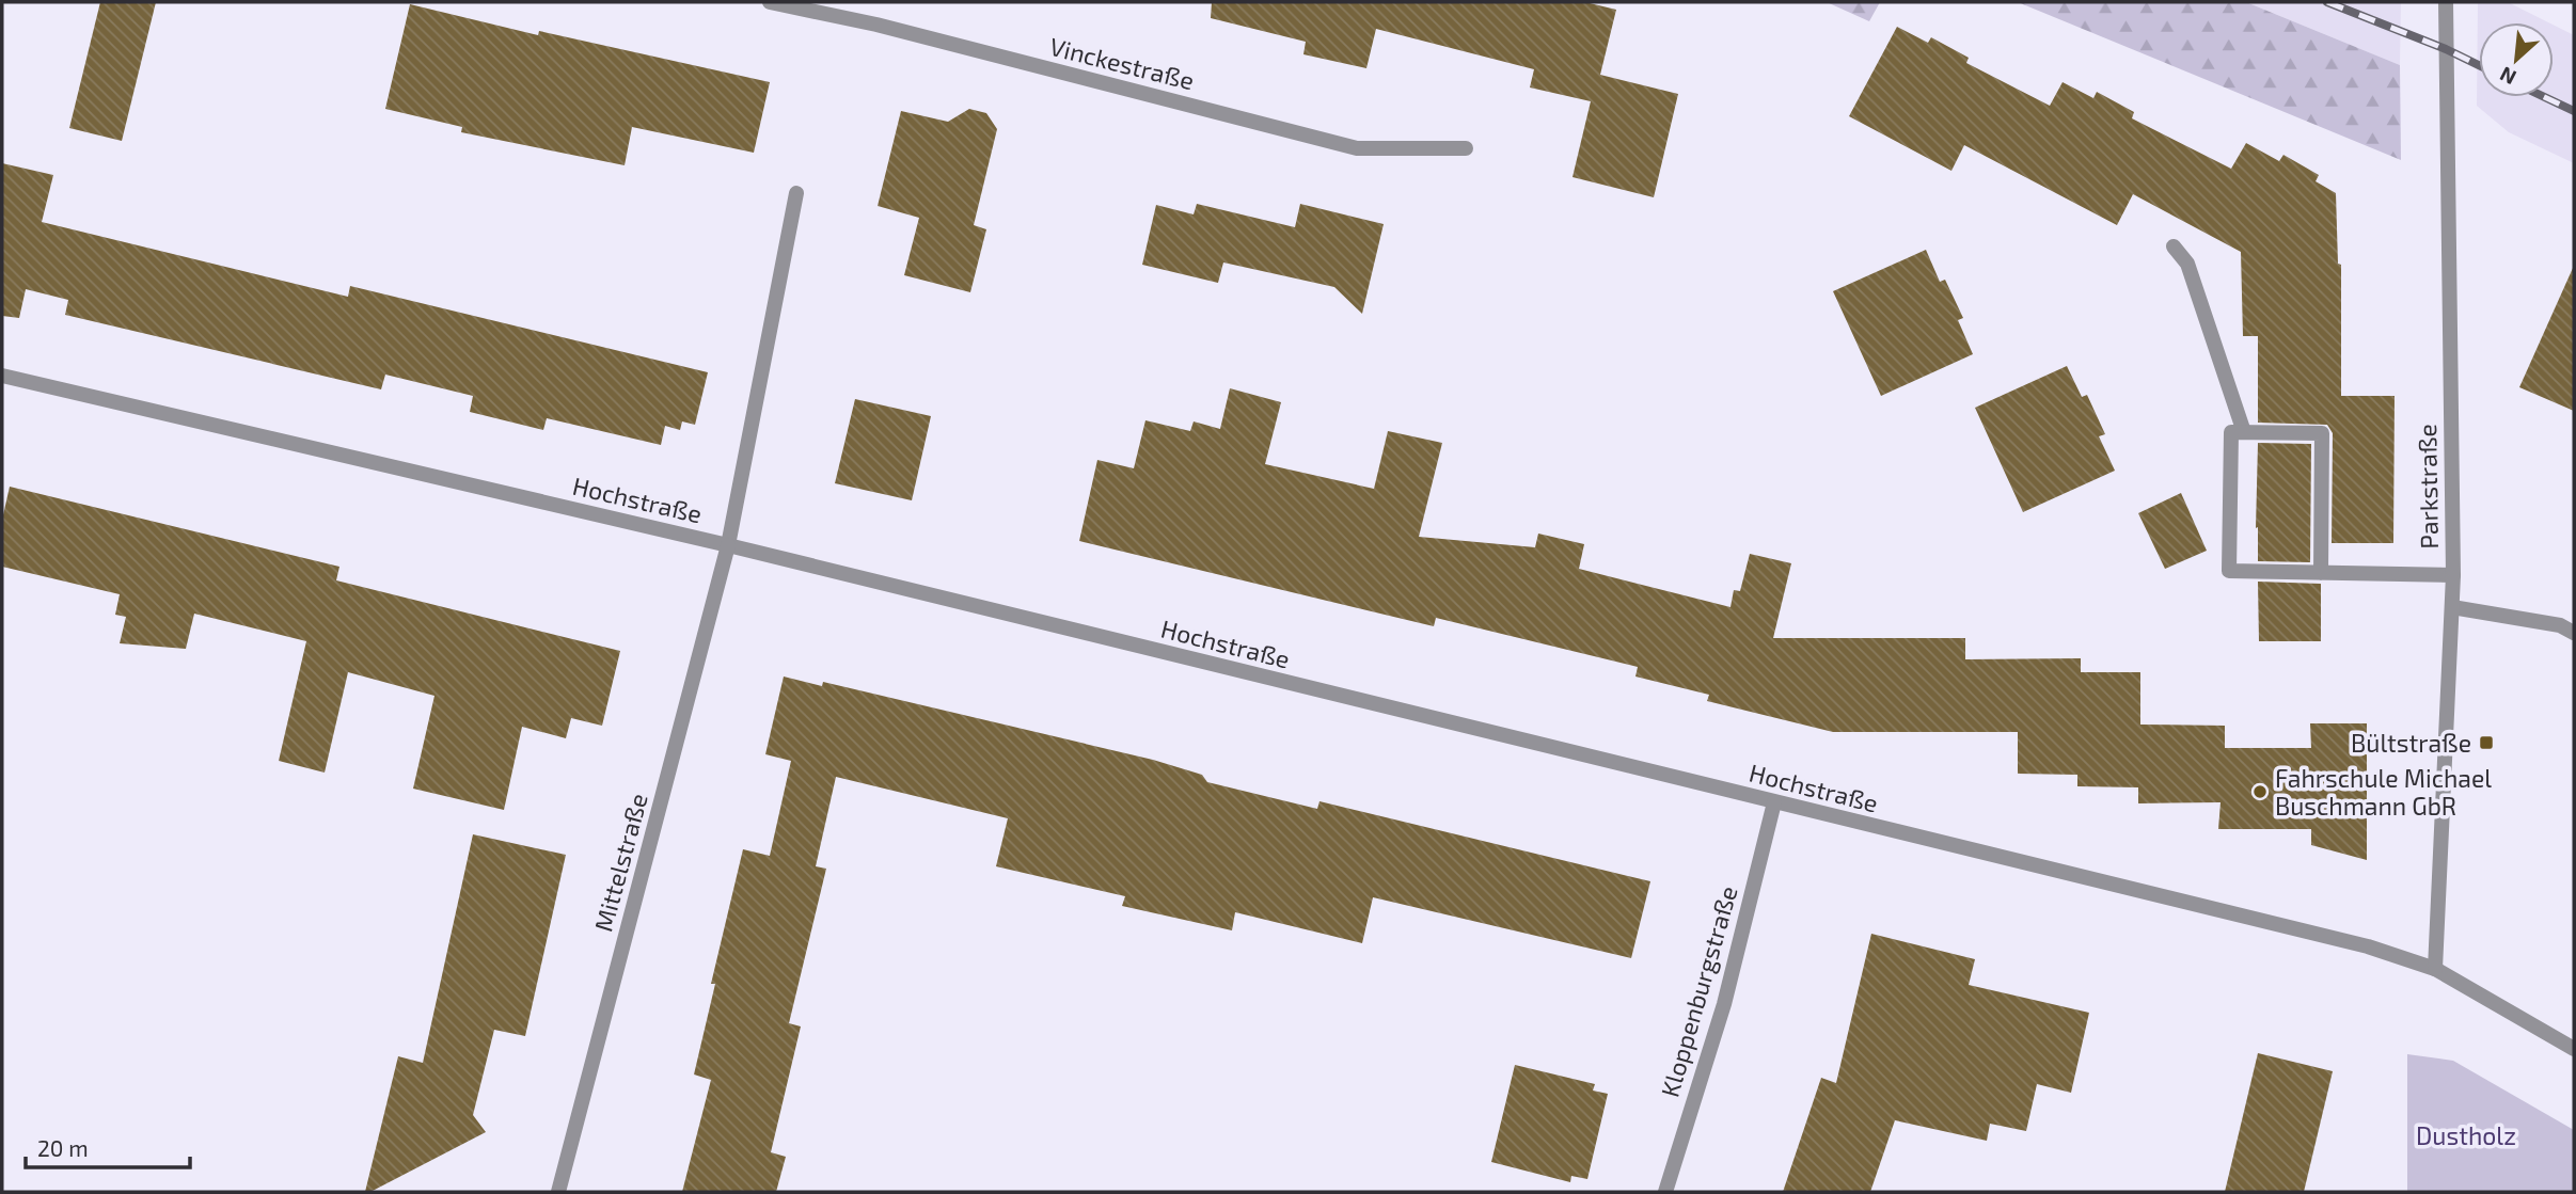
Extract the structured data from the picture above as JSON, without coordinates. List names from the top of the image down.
{
  "streets": {
    "street": [
      "Vinckestraße",
      "Parkstraße",
      "Hochstraße",
      "Mittelstraße",
      "Kloppenburgstraße"
    ]
  },
  "crossings": [
    ["Parkstraße", "Hochstraße"],
    ["Hochstraße", "Mittelstraße"],
    ["Hochstraße", "Kloppenburgstraße"]
  ],
  "parks": ["Dustholz"],
  "places": {
    "transit": ["Bültstraße"],
    "other": ["Fahrschule Michael Buschmann GbR"]
  },
  "scale_bar": "20 m",
  "north": "bottom left"
}
